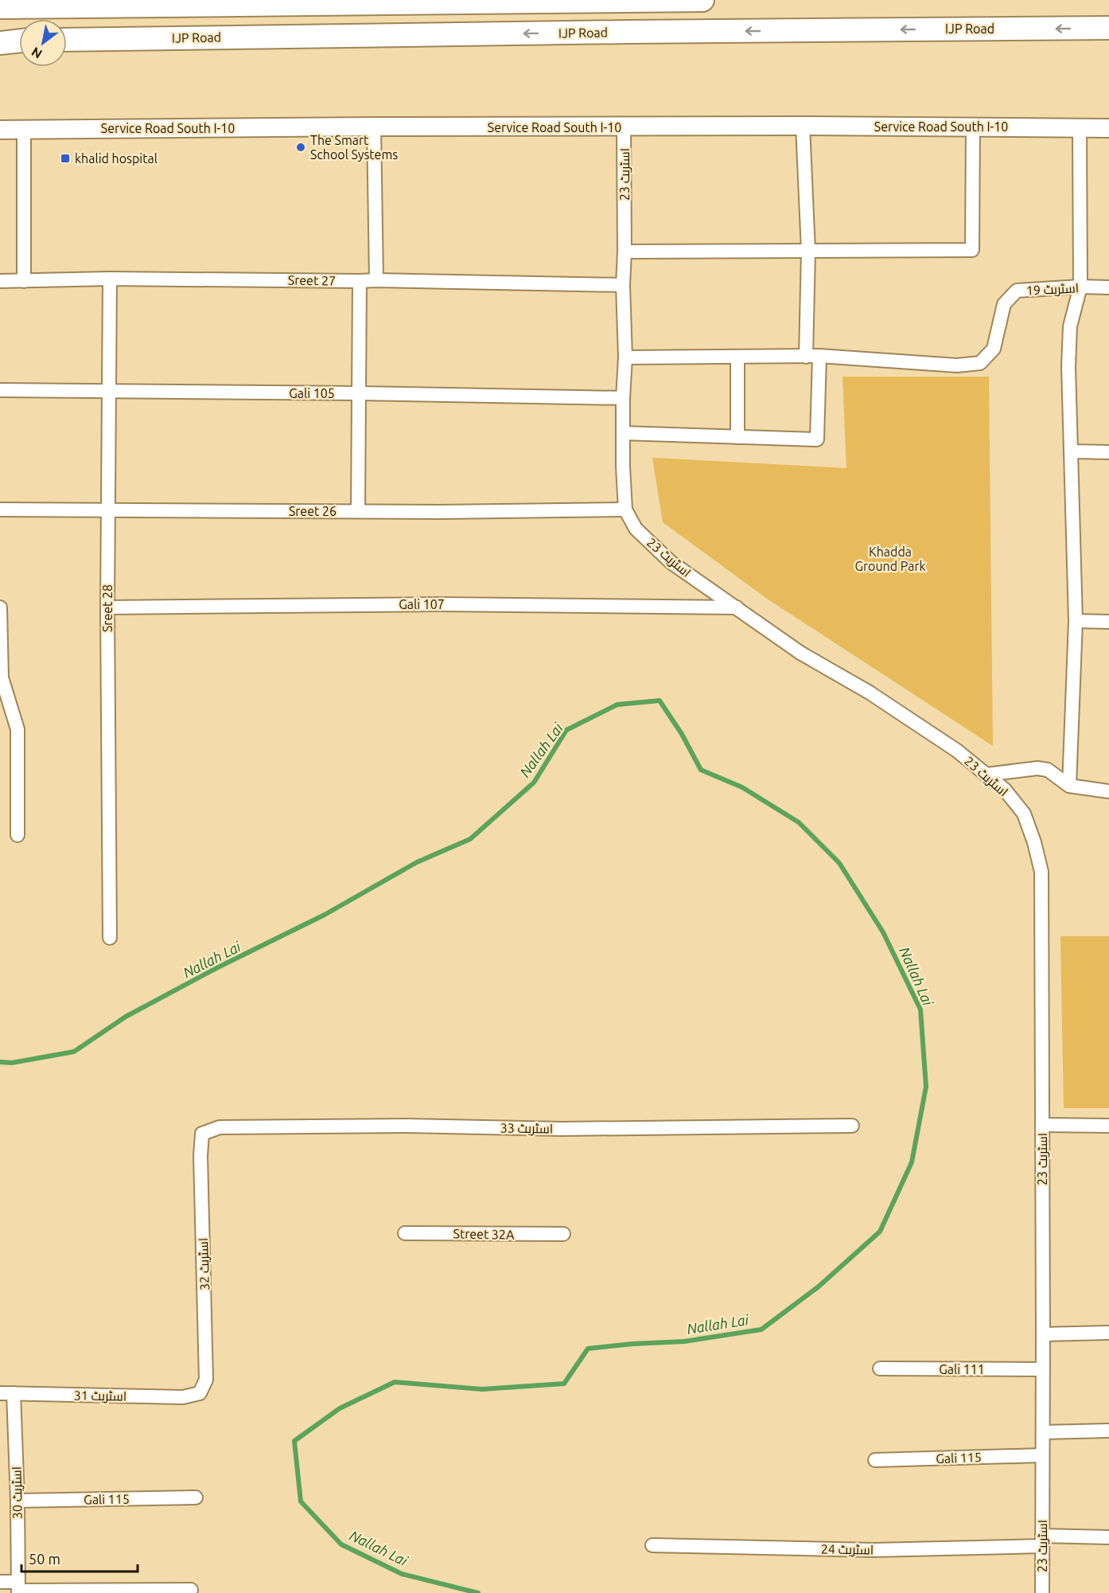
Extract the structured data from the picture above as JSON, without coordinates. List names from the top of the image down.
{
  "streets": {
    "highway": ["IJP Road"],
    "main road": ["Service Road South I-10"],
    "street": [
      "اسٹریٹ 23",
      "Sreet 27",
      "اسٹریٹ 19",
      "Gali 105",
      "Sreet 26",
      "Gali 107",
      "Sreet 28",
      "اسٹریٹ 33",
      "Street 32A",
      "اسٹریٹ 32",
      "Gali 111",
      "اسٹریٹ 31",
      "Gali 115",
      "اسٹریٹ 30",
      "اسٹریٹ 24"
    ]
  },
  "crossings": [
    ["Service Road South I-10", "اسٹریٹ 23"],
    ["اسٹریٹ 23", "Sreet 27"],
    ["اسٹریٹ 23", "اسٹریٹ 19"],
    ["اسٹریٹ 23", "Gali 105"],
    ["اسٹریٹ 23", "Sreet 26"],
    ["اسٹریٹ 23", "Gali 107"],
    ["اسٹریٹ 23", "Gali 111"],
    ["اسٹریٹ 23", "Gali 115"],
    ["اسٹریٹ 23", "اسٹریٹ 24"],
    ["Sreet 27", "Sreet 28"],
    ["Gali 105", "Sreet 28"],
    ["Sreet 26", "Sreet 28"],
    ["Gali 107", "Sreet 28"],
    ["اسٹریٹ 33", "اسٹریٹ 32"],
    ["اسٹریٹ 32", "اسٹریٹ 31"],
    ["اسٹریٹ 31", "اسٹریٹ 30"],
    ["Gali 115", "اسٹریٹ 30"]
  ],
  "water": ["Nallah Lai"],
  "parks": ["Khadda Ground Park"],
  "places": {
    "other": ["The Smart School Systems"],
    "transit": ["khalid hospital"]
  },
  "scale_bar": "50 m",
  "north": "bottom left"
}
